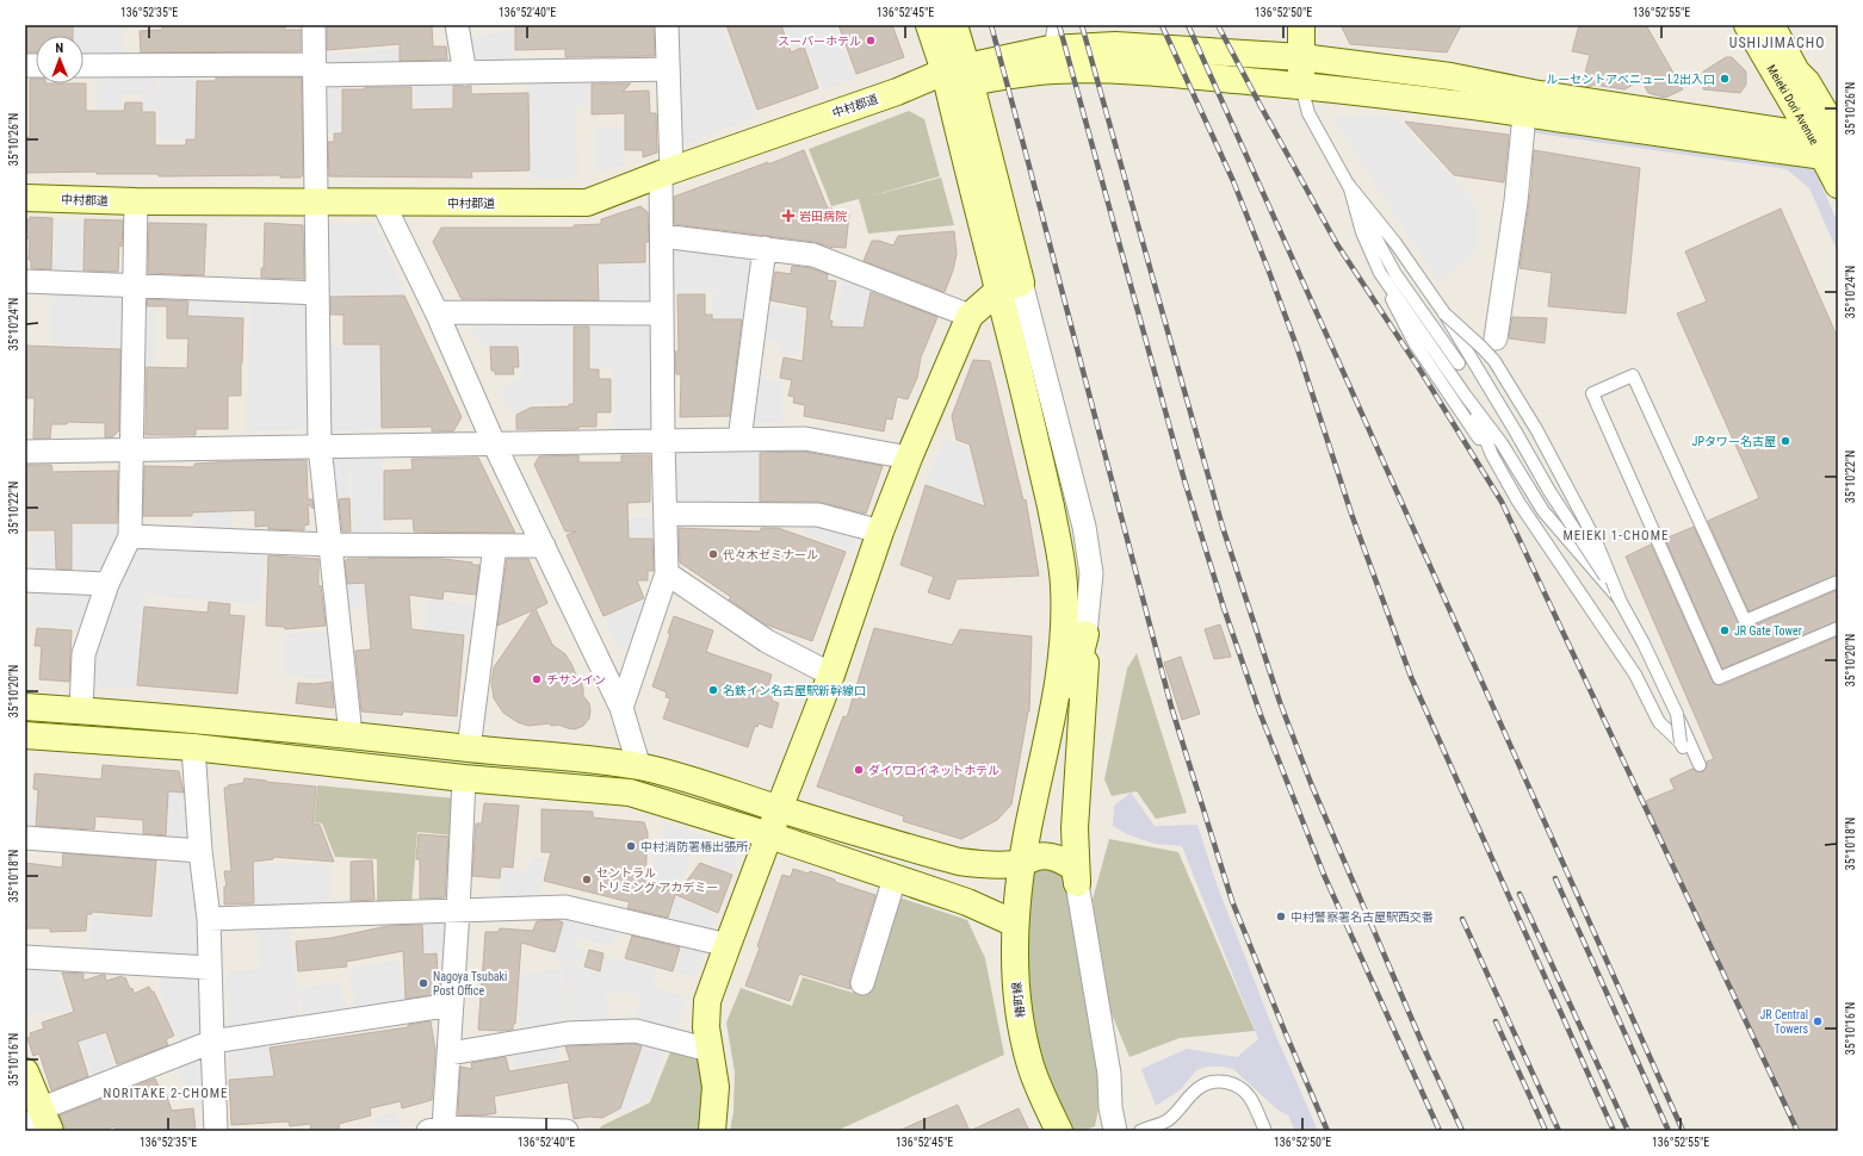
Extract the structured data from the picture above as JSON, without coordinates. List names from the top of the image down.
{
  "streets": {
    "street": ["Meieki Dori Avenue", "中村郡道", "椿町線"]
  },
  "crossings": [
    ["中村郡道", "椿町線"]
  ],
  "districts": ["USHIJIMACHO", "MEIEKI 1-CHOME", "NORITAKE 2-CHOME"],
  "places": {
    "other": [
      "スーパーホテル",
      "ルーセントアベニュー L2出入口",
      "JPタワー名古屋",
      "代々木ゼミナール",
      "JR Gate Tower",
      "チサンイン",
      "名鉄イン名古屋駅新幹線口",
      "ダイワロイネットホテル",
      "中村消防署椿出張所",
      "セントラル トリミング アカデミー",
      "中村警察署名古屋駅西交番",
      "Nagoya Tsubaki Post Office",
      "JR Central Towers"
    ],
    "health": ["岩田病院"]
  },
  "north": "top",
  "coordinates": [
    "136°52'35\"E",
    "136°52'40\"E",
    "136°52'45\"E",
    "136°52'50\"E",
    "136°52'55\"E",
    "35°10'26\"N",
    "35°10'24\"N",
    "35°10'22\"N",
    "35°10'20\"N",
    "35°10'18\"N",
    "35°10'16\"N"
  ]
}
